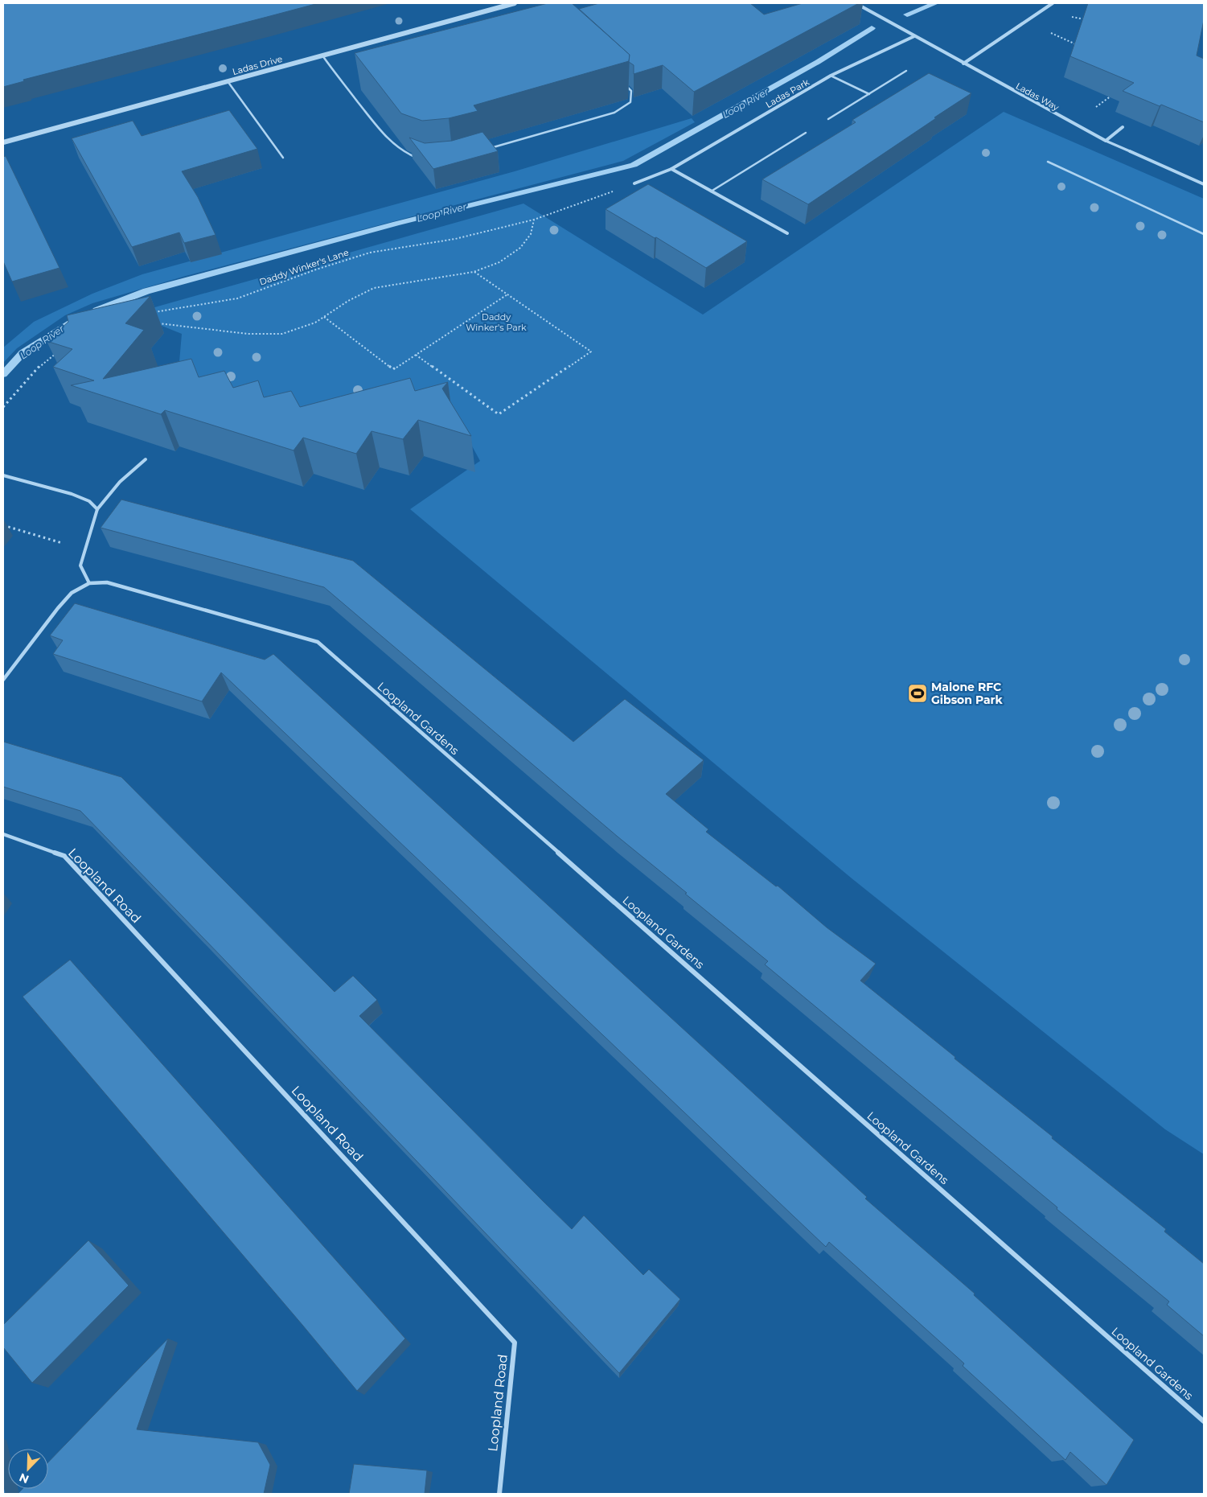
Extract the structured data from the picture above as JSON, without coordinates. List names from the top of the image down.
{
  "streets": {
    "street": [
      "Ladas Drive",
      "Ladas Park",
      "Ladas Way",
      "Loopland Gardens",
      "Loopland Road"
    ],
    "path": ["Daddy Winker's Lane"]
  },
  "crossings": [
    ["Ladas Park", "Ladas Way"],
    ["Ladas Park", "Daddy Winker's Lane"]
  ],
  "water": ["Loop River"],
  "parks": ["Daddy Winker's Park"],
  "places": {
    "sports": ["Malone RFC Gibson Park"]
  },
  "north": "bottom left"
}
